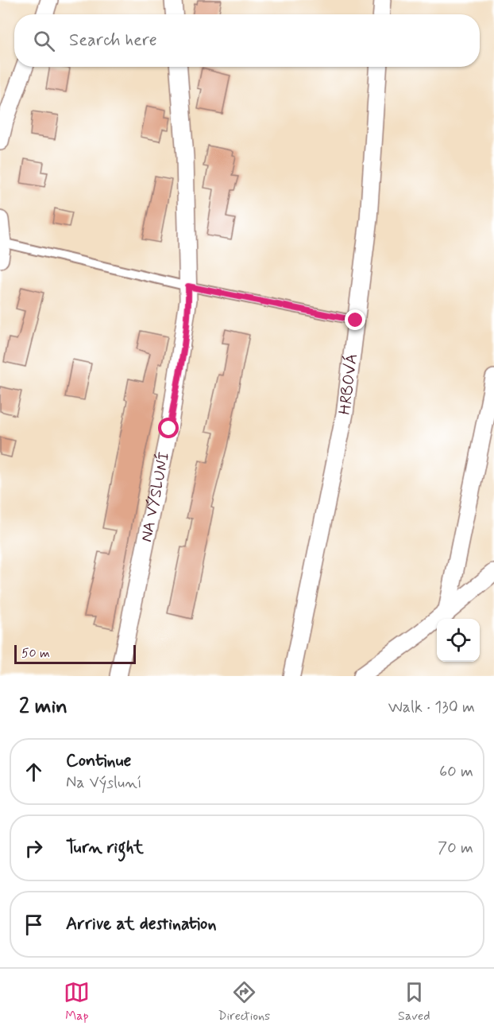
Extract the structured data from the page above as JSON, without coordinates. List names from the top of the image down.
{
  "streets": {
    "street": ["HRBOVÁ", "NA VÝSLUNÍ"]
  },
  "scale_bar": "50 m",
  "page": {
    "search": "Search here",
    "scale": "50 m",
    "heading": ["2 min", "Walk · 130 m"],
    "list": [
      ["Continue", "Na Výsluní", "60 m"],
      ["Turn right", "70 m"],
      "Arrive at destination"
    ],
    "nav": ["Map", "Directions", "Saved"]
  }
}
